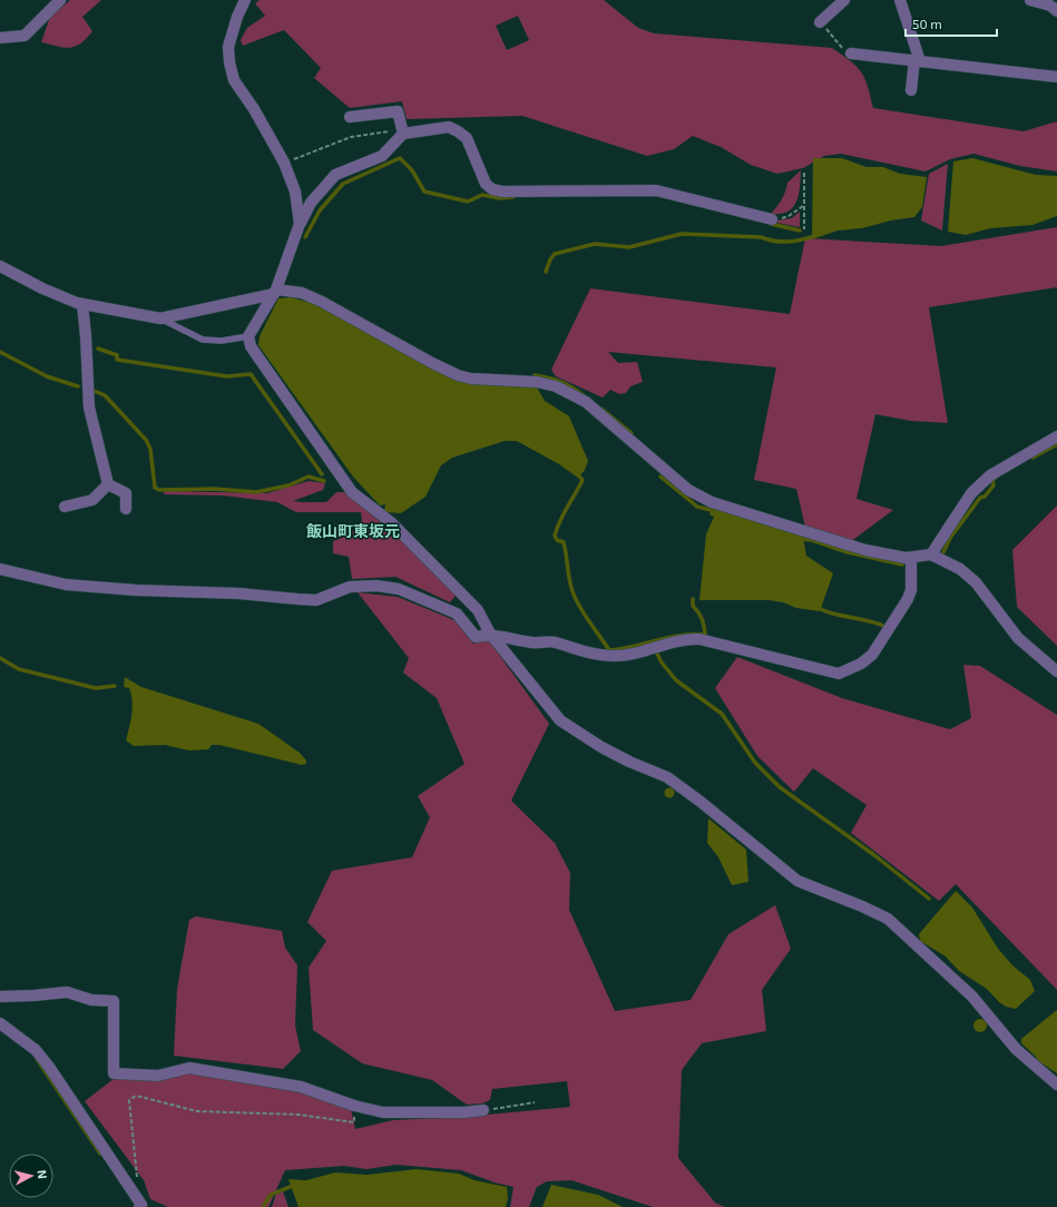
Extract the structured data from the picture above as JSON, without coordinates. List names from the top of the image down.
{
  "districts": ["飯山町東坂元"],
  "scale_bar": "50 m",
  "north": "right"
}
